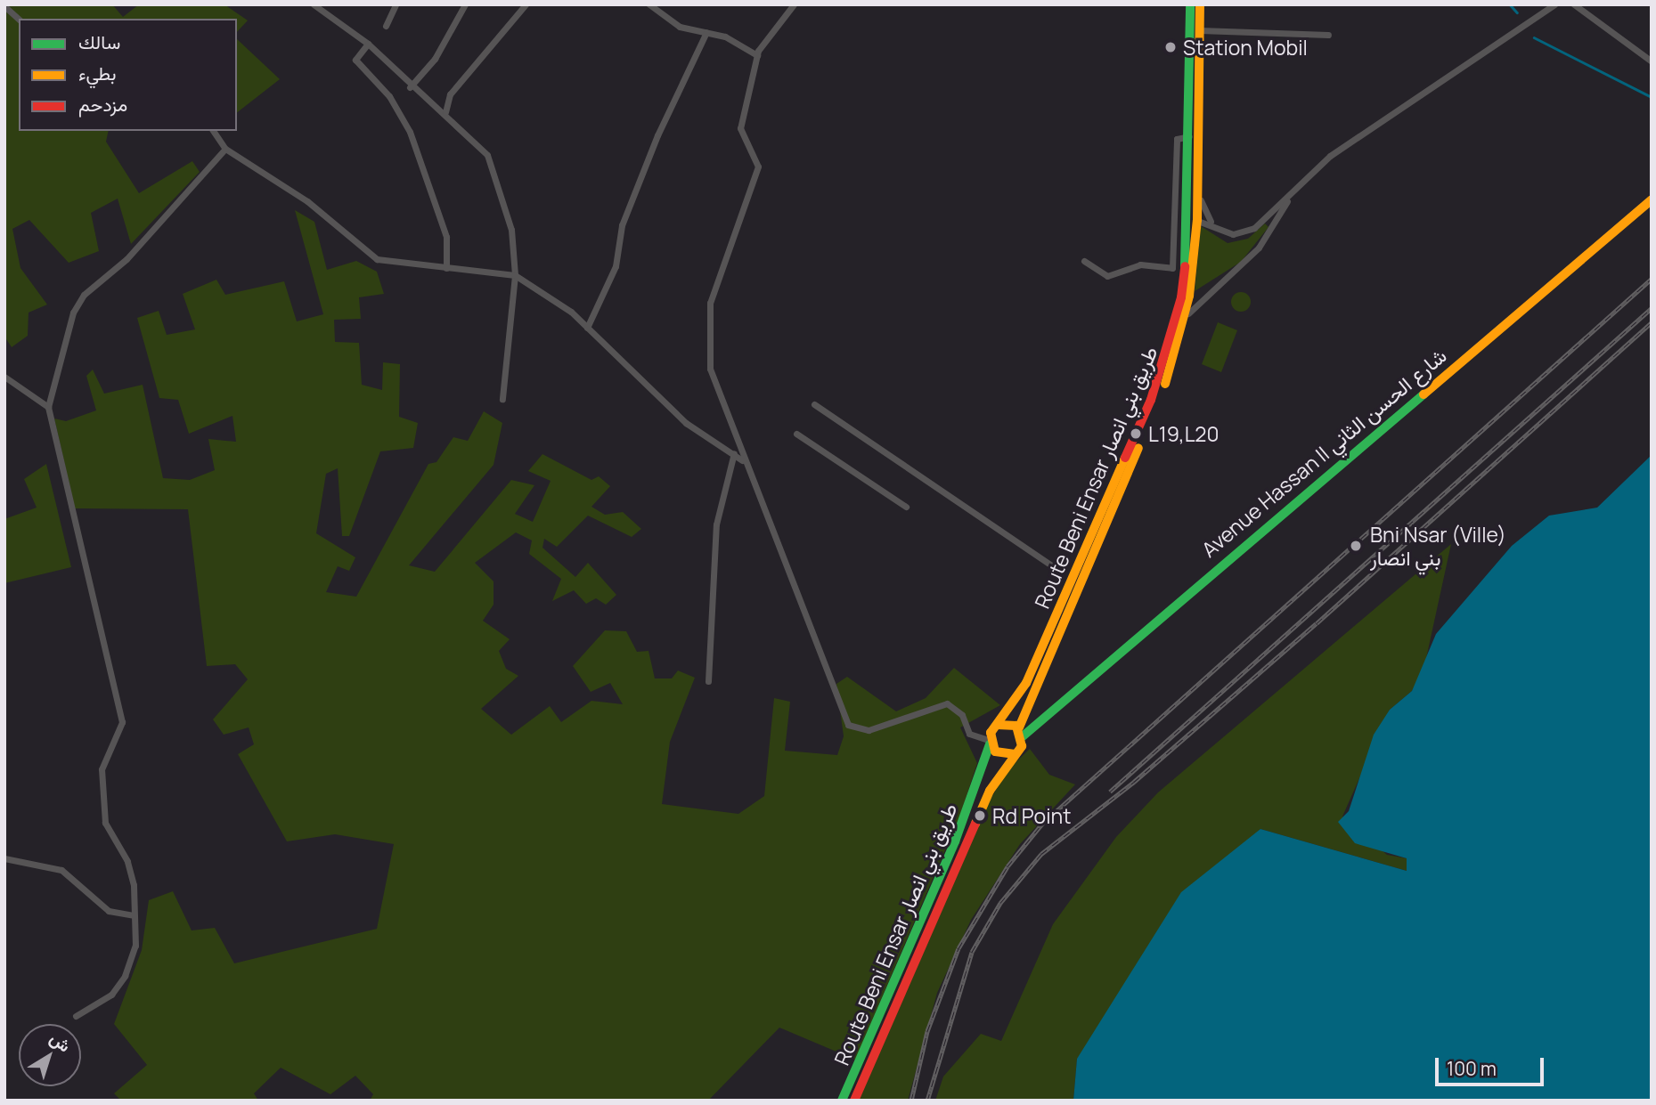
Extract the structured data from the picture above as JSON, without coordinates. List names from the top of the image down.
{
  "streets": {
    "main road": ["Avenue Hassan II شارع الحسن الثاني", "Route Beni Ensar طريق بني انصار"]
  },
  "crossings": [
    ["Avenue Hassan II شارع الحسن الثاني", "Route Beni Ensar طريق بني انصار"]
  ],
  "places": [
    "Station Mobil",
    "L19,L20",
    "Bni Nsar (Ville) بني انصار",
    "Rd Point"
  ],
  "legend": ["سالك", "بطيء", "مزدحم"],
  "scale_bar": "100 m",
  "north": "top right"
}
